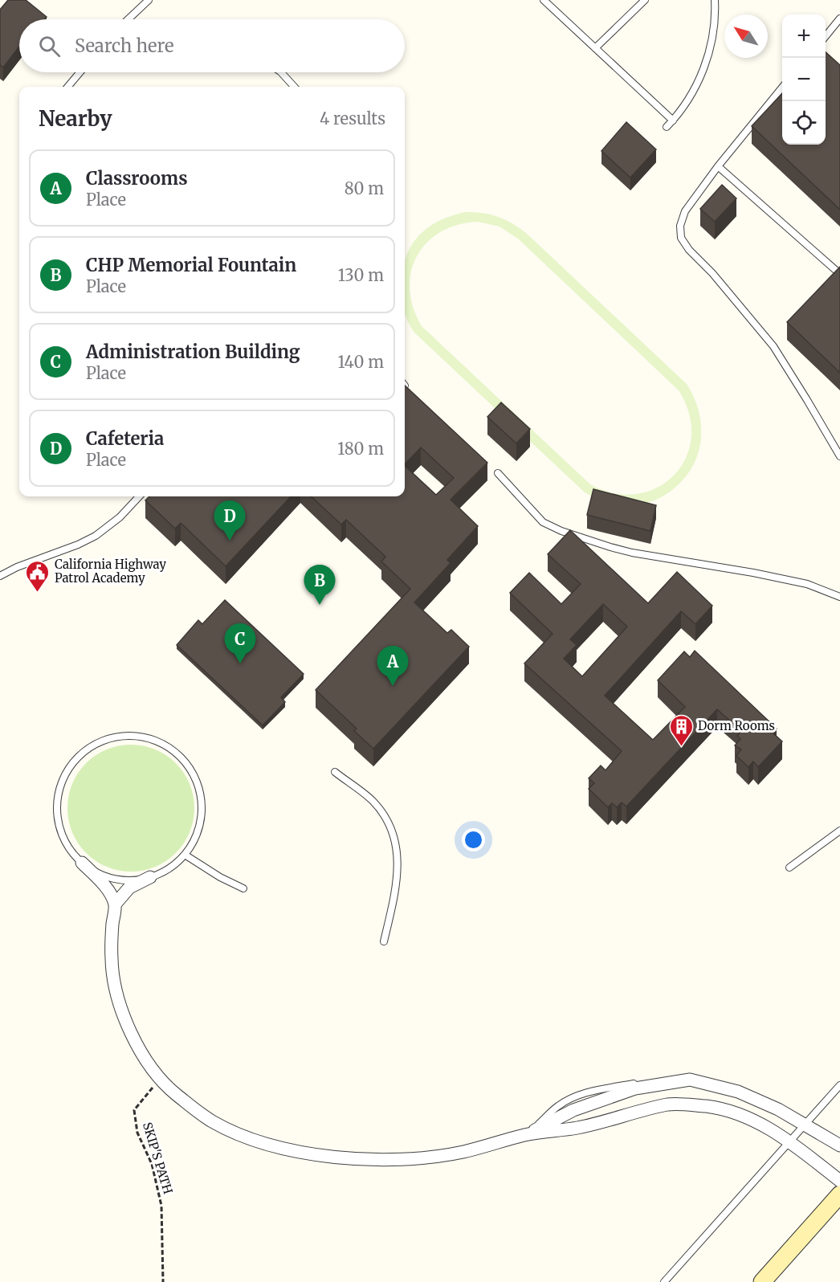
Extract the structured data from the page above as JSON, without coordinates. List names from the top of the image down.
{
  "streets": {
    "path": ["SKIP'S PATH"]
  },
  "places": {
    "public building": ["California Highway Patrol Academy"],
    "building": ["Dorm Rooms"]
  },
  "north": "top left",
  "page": {
    "map_buttons": ["+", "−"],
    "search": "Search here",
    "heading": ["Nearby", "4 results"],
    "list": [
      {
        "mark": "A",
        "name": "Classrooms",
        "note": "Place",
        "value": "80 m"
      },
      {
        "mark": "B",
        "name": "CHP Memorial Fountain",
        "note": "Place",
        "value": "130 m"
      },
      {
        "mark": "C",
        "name": "Administration Building",
        "note": "Place",
        "value": "140 m"
      },
      {
        "mark": "D",
        "name": "Cafeteria",
        "note": "Place",
        "value": "180 m"
      }
    ],
    "pins": [
      "D",
      "B",
      "C",
      "A"
    ]
  }
}
